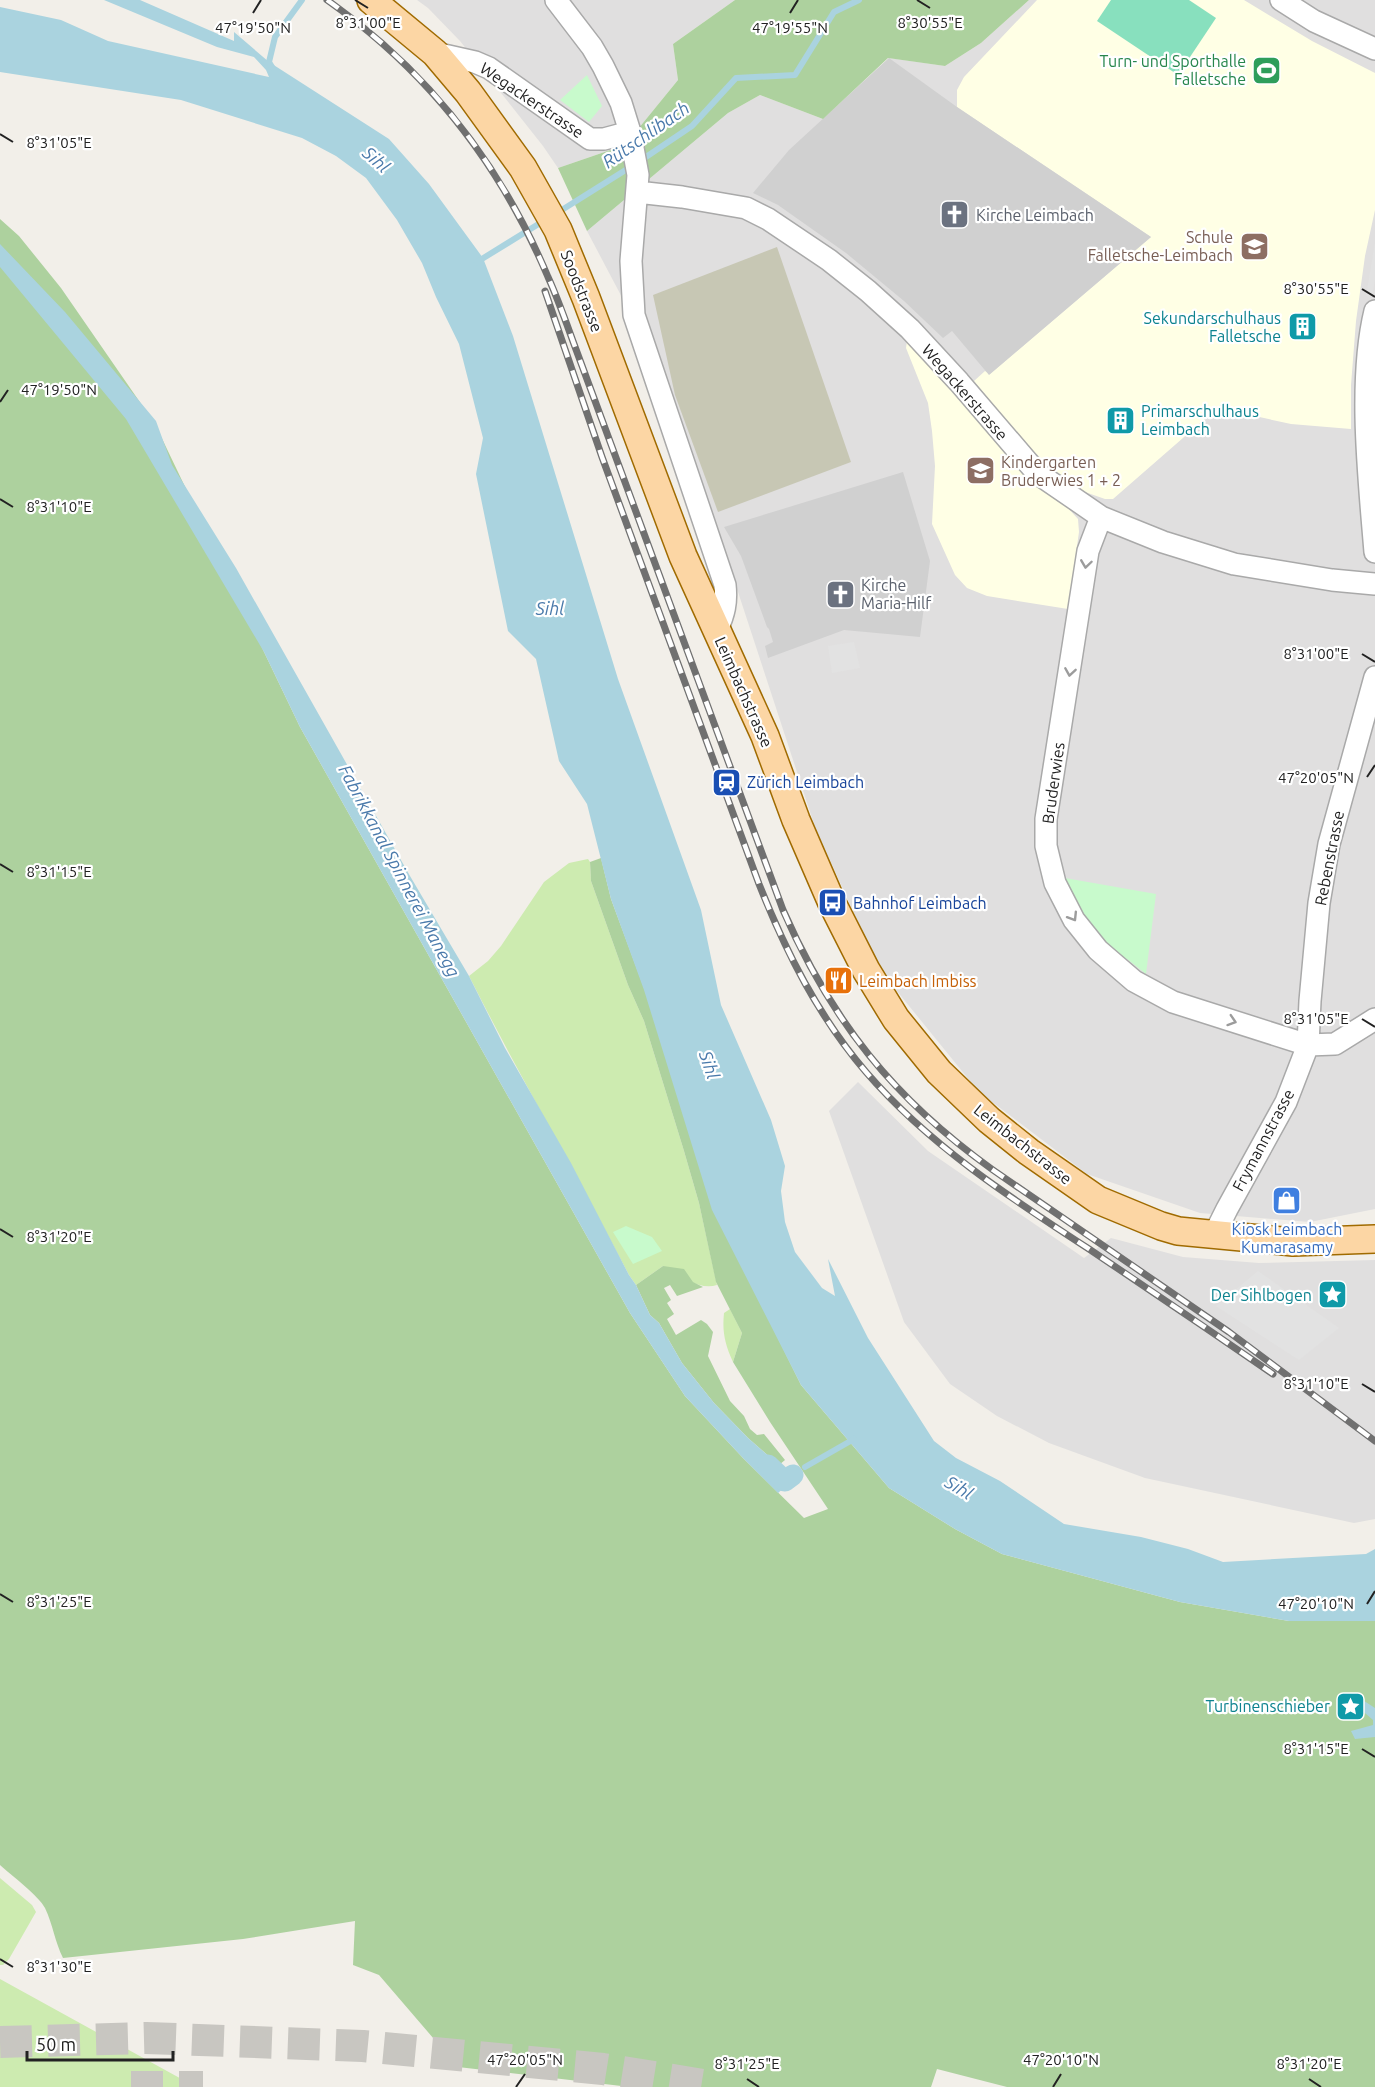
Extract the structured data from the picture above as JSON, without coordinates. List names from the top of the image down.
{
  "streets": {
    "main road": ["Soodstrasse", "Leimbachstrasse"],
    "street": [
      "Wegackerstrasse",
      "Bruderwies",
      "Rebenstrasse",
      "Frymannstrasse"
    ]
  },
  "crossings": [
    ["Wegackerstrasse", "Soodstrasse"],
    ["Wegackerstrasse", "Leimbachstrasse"],
    ["Wegackerstrasse", "Bruderwies"],
    ["Soodstrasse", "Leimbachstrasse"],
    ["Leimbachstrasse", "Frymannstrasse"],
    ["Bruderwies", "Rebenstrasse"],
    ["Bruderwies", "Frymannstrasse"],
    ["Rebenstrasse", "Frymannstrasse"]
  ],
  "one_way": ["Bruderwies"],
  "water": ["Rütschlibach", "Sihl", "Fabrikkanal Spinnerei Manegg"],
  "places": {
    "sports": ["Turn- und Sporthalle Falletsche"],
    "church": ["Kirche Leimbach", "Kirche Maria-Hilf"],
    "school or university": ["Schule Falletsche-Leimbach", "Kindergarten Bruderwies 1 + 2"],
    "building": ["Sekundarschulhaus Falletsche", "Primarschulhaus Leimbach"],
    "station": ["Zürich Leimbach"],
    "bus stop": ["Bahnhof Leimbach"],
    "restaurant": ["Leimbach Imbiss"],
    "shop": ["Kiosk Leimbach Kumarasamy"],
    "place": ["Der Sihlbogen", "Turbinenschieber"]
  },
  "scale_bar": "50 m",
  "coordinates": [
    "8°31'00\"E",
    "8°30'55\"E",
    "47°19'50\"N",
    "47°19'55\"N",
    "8°31'05\"E",
    "8°31'10\"E",
    "47°20'05\"N",
    "8°31'15\"E",
    "8°31'20\"E",
    "8°31'25\"E",
    "47°20'10\"N",
    "8°31'30\"E"
  ]
}
